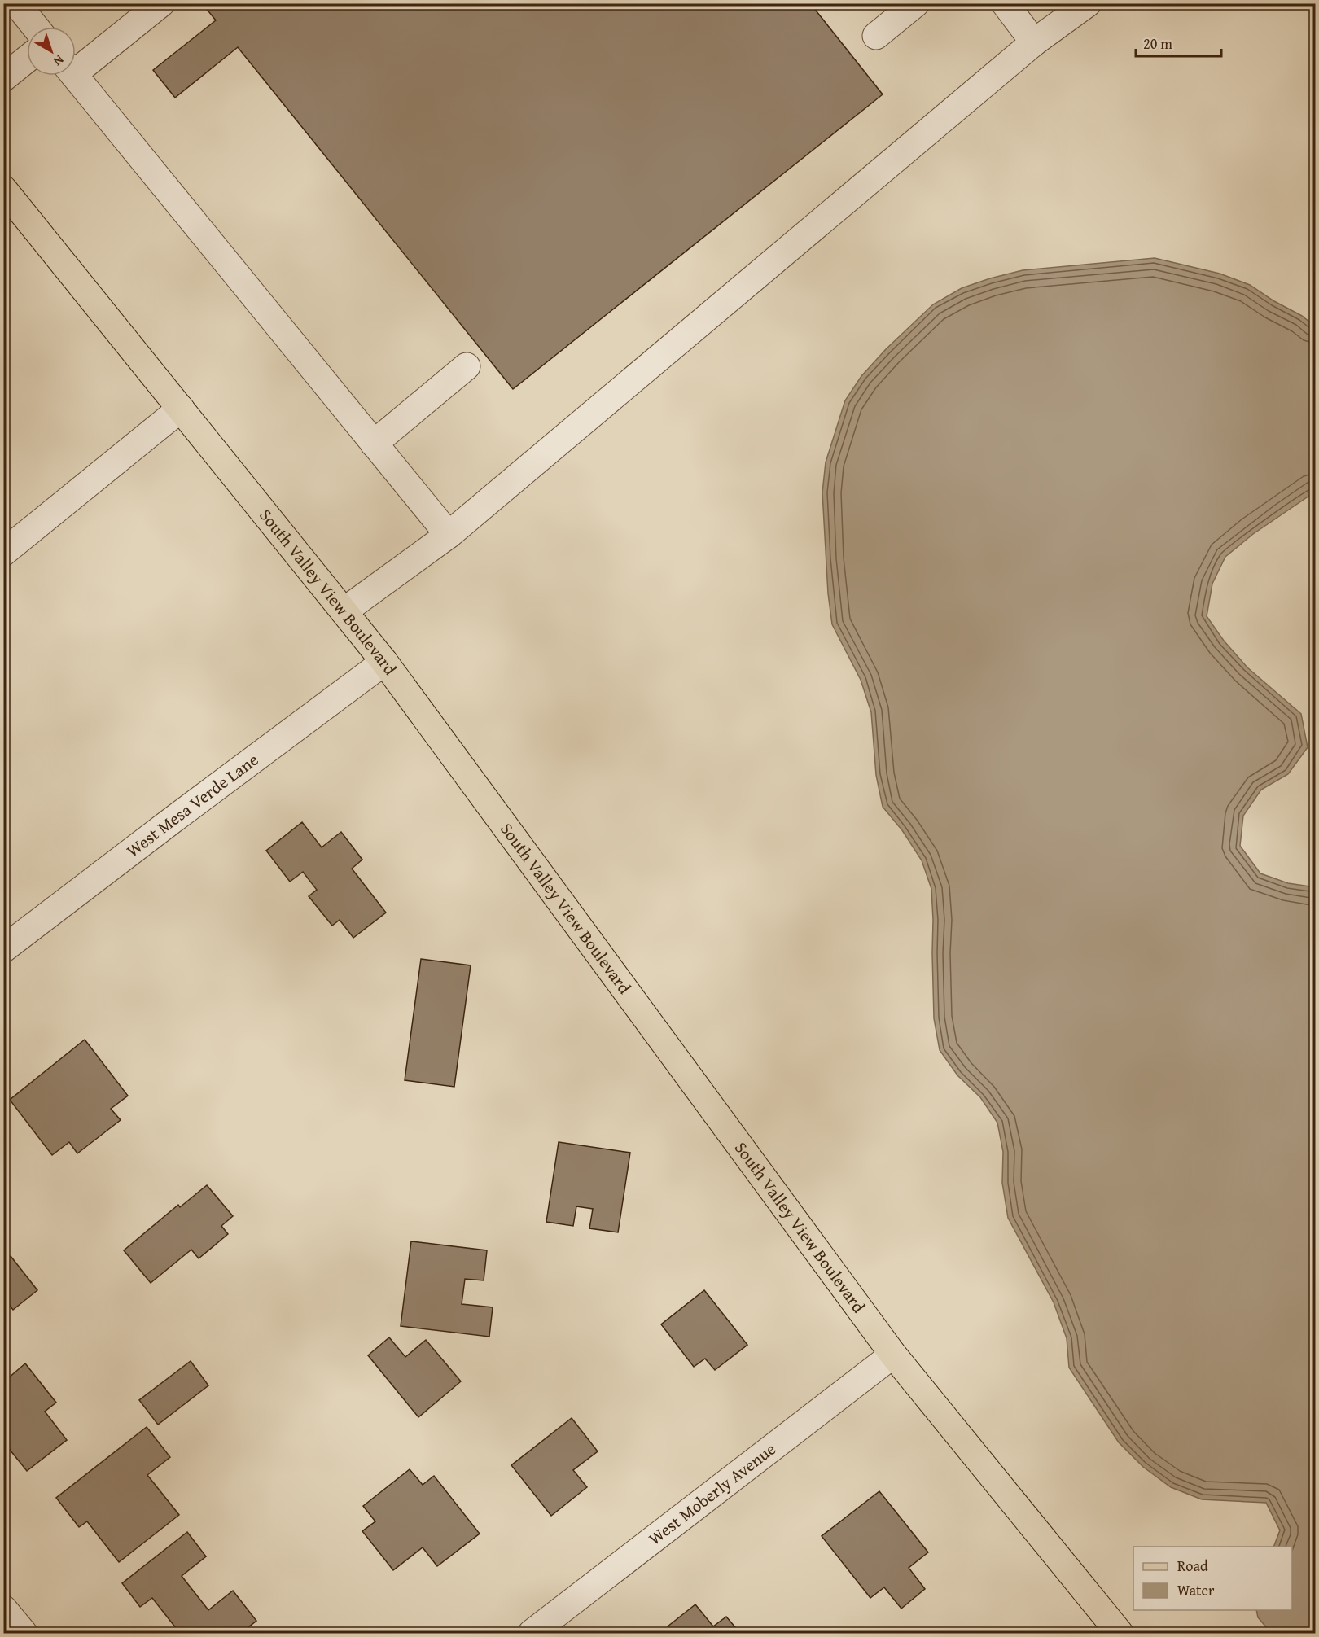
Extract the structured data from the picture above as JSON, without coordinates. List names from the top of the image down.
{
  "streets": {
    "main road": ["South Valley View Boulevard"],
    "street": ["West Mesa Verde Lane", "West Moberly Avenue"]
  },
  "crossings": [
    ["South Valley View Boulevard", "West Mesa Verde Lane"],
    ["South Valley View Boulevard", "West Moberly Avenue"]
  ],
  "legend": ["Road", "Water"],
  "scale_bar": "20 m",
  "north": "bottom right"
}
